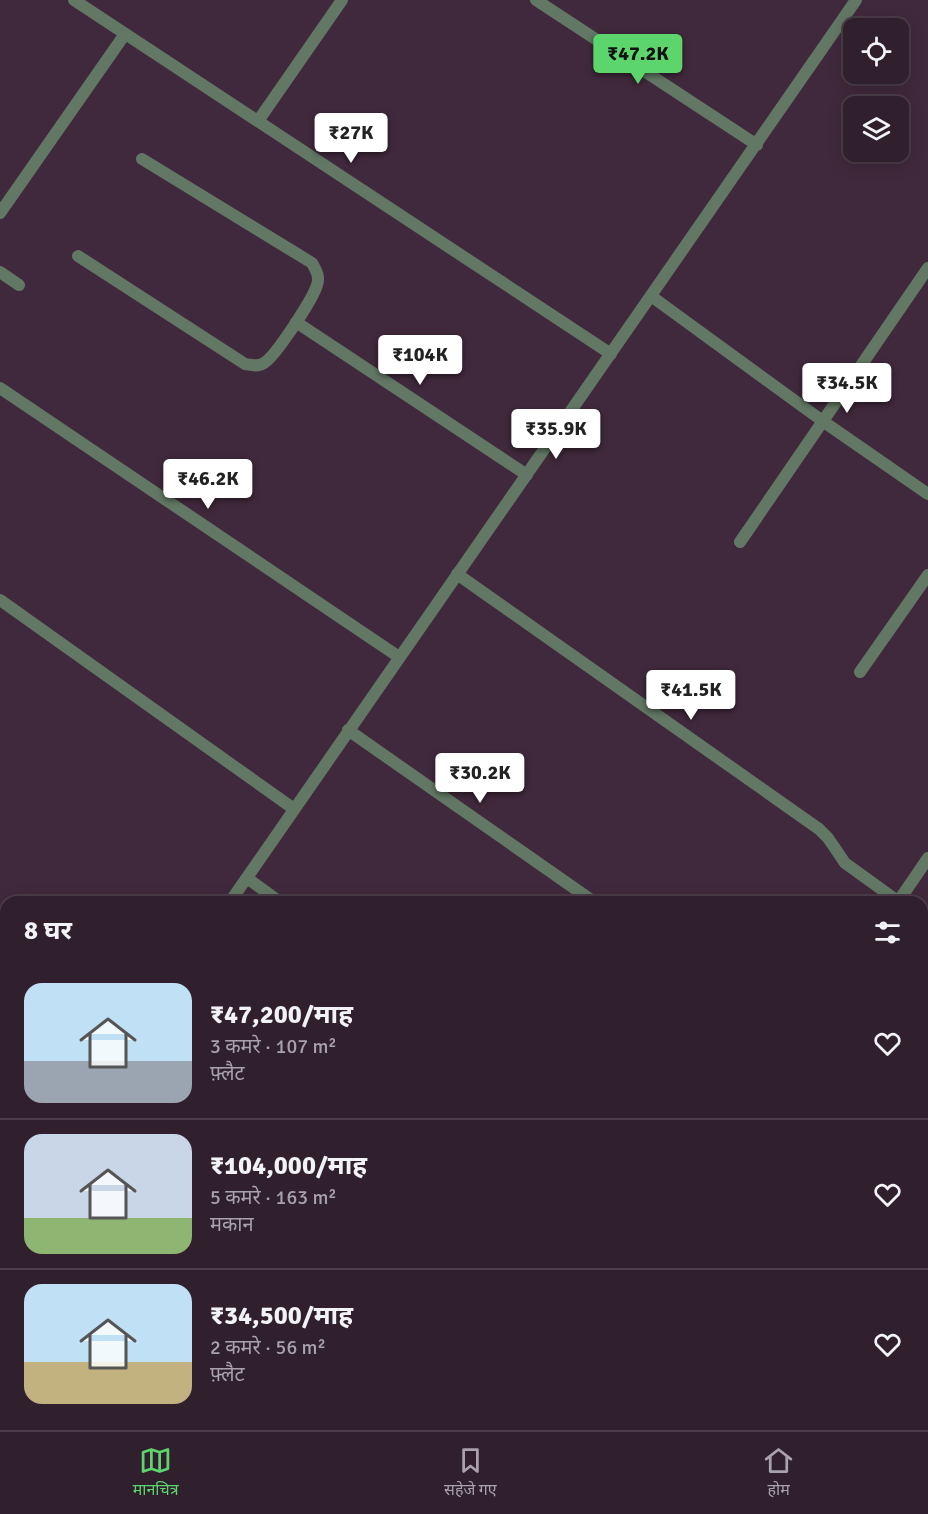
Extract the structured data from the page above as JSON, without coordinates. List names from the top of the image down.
{
  "page": {
    "price": [
      "₹47.2K",
      "₹27K",
      "₹104K",
      "₹34.5K",
      "₹35.9K",
      "₹46.2K",
      "₹41.5K",
      "₹30.2K"
    ],
    "heading": "8 घर",
    "list": [
      {
        "name": "₹47,200/माह",
        "note": "3 कमरे · 107 m² · फ़्लैट"
      },
      {
        "name": "₹104,000/माह",
        "note": "5 कमरे · 163 m² · मकान"
      },
      {
        "name": "₹34,500/माह",
        "note": "2 कमरे · 56 m² · फ़्लैट"
      }
    ],
    "tabs": ["मानचित्र", "सहेजे गए", "होम"]
  }
}
